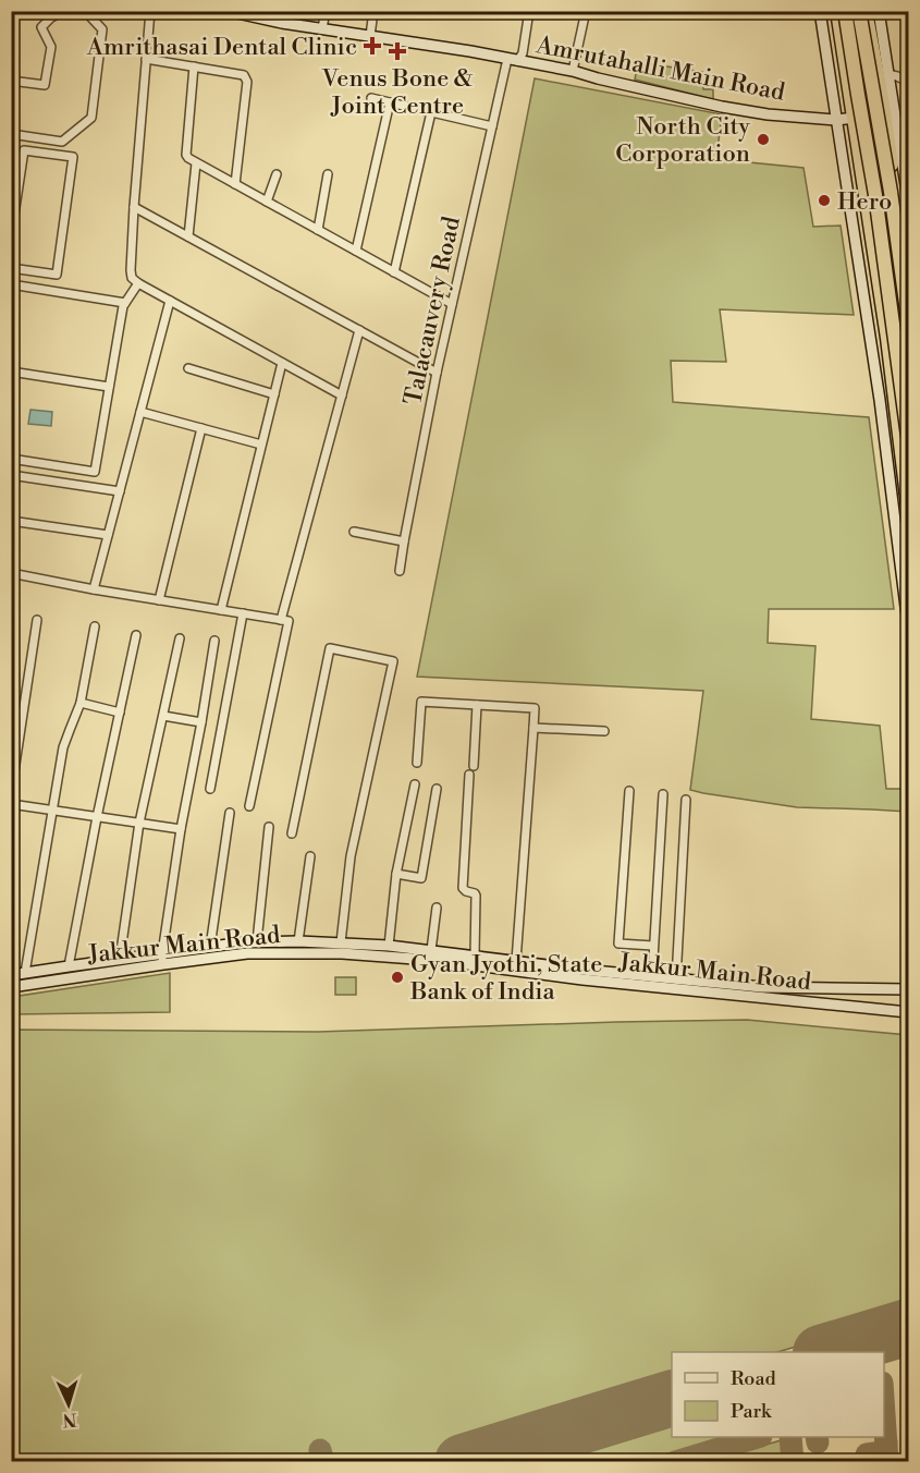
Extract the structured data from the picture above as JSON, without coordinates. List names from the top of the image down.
{
  "streets": {
    "main road": ["Amrutahalli Main Road", "Jakkur Main Road"],
    "street": ["Talacauvery Road"]
  },
  "crossings": [
    ["Amrutahalli Main Road", "Talacauvery Road"]
  ],
  "places": {
    "health": ["Amrithasai Dental Clinic", "Venus Bone & Joint Centre"],
    "other": ["North City Corporation", "Hero", "Gyan Jyothi, State Bank of India"]
  },
  "legend": ["Road", "Park"],
  "north": "bottom"
}
